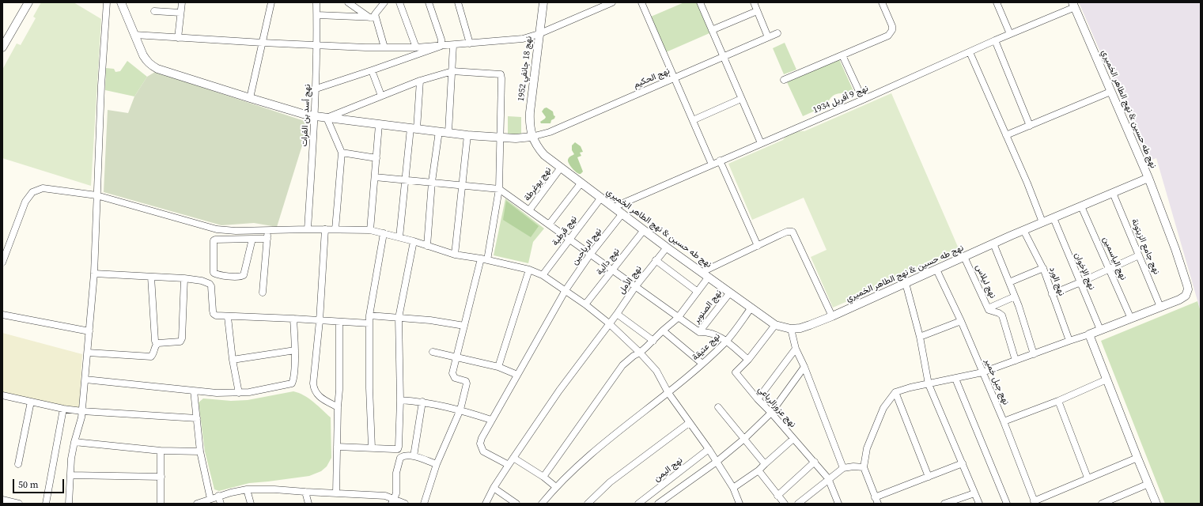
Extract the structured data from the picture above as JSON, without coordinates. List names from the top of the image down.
{
  "streets": {
    "street": [
      "نهج 18 جانفي 1952",
      "نهج الحكيم",
      "نهج 9 أفريل 1934",
      "نهج طه حسين & نهج الطاهر الخميري",
      "نهج أسد بن الفرات",
      "نهج يوغرطة",
      "نهج قرطبة",
      "نهج الرياحين",
      "نهج جامع الزيتونة",
      "نهج الياسمين",
      "نهج دالية",
      "نهج الإخوان",
      "نهج الأمل",
      "نهج ليلاس",
      "نهج الورد",
      "نهج الصنوبر",
      "نهج عتيقة",
      "نهج جبل خمير",
      "نهج عزوزالرباعي",
      "نهج اليمن"
    ]
  },
  "crossings": [
    ["نهج 18 جانفي 1952", "نهج الحكيم"],
    ["نهج 18 جانفي 1952", "نهج طه حسين & نهج الطاهر الخميري"],
    ["نهج الحكيم", "نهج طه حسين & نهج الطاهر الخميري"],
    ["نهج 9 أفريل 1934", "نهج طه حسين & نهج الطاهر الخميري"],
    ["نهج طه حسين & نهج الطاهر الخميري", "نهج يوغرطة"],
    ["نهج طه حسين & نهج الطاهر الخميري", "نهج قرطبة"],
    ["نهج طه حسين & نهج الطاهر الخميري", "نهج الرياحين"],
    ["نهج طه حسين & نهج الطاهر الخميري", "نهج جامع الزيتونة"],
    ["نهج طه حسين & نهج الطاهر الخميري", "نهج الياسمين"],
    ["نهج طه حسين & نهج الطاهر الخميري", "نهج دالية"],
    ["نهج طه حسين & نهج الطاهر الخميري", "نهج الإخوان"],
    ["نهج طه حسين & نهج الطاهر الخميري", "نهج الأمل"],
    ["نهج طه حسين & نهج الطاهر الخميري", "نهج ليلاس"],
    ["نهج طه حسين & نهج الطاهر الخميري", "نهج الورد"],
    ["نهج طه حسين & نهج الطاهر الخميري", "نهج الصنوبر"],
    ["نهج طه حسين & نهج الطاهر الخميري", "نهج عتيقة"],
    ["نهج طه حسين & نهج الطاهر الخميري", "نهج جبل خمير"],
    ["نهج طه حسين & نهج الطاهر الخميري", "نهج عزوزالرباعي"],
    ["نهج الرياحين", "نهج الأمل"]
  ],
  "scale_bar": "50 m"
}
